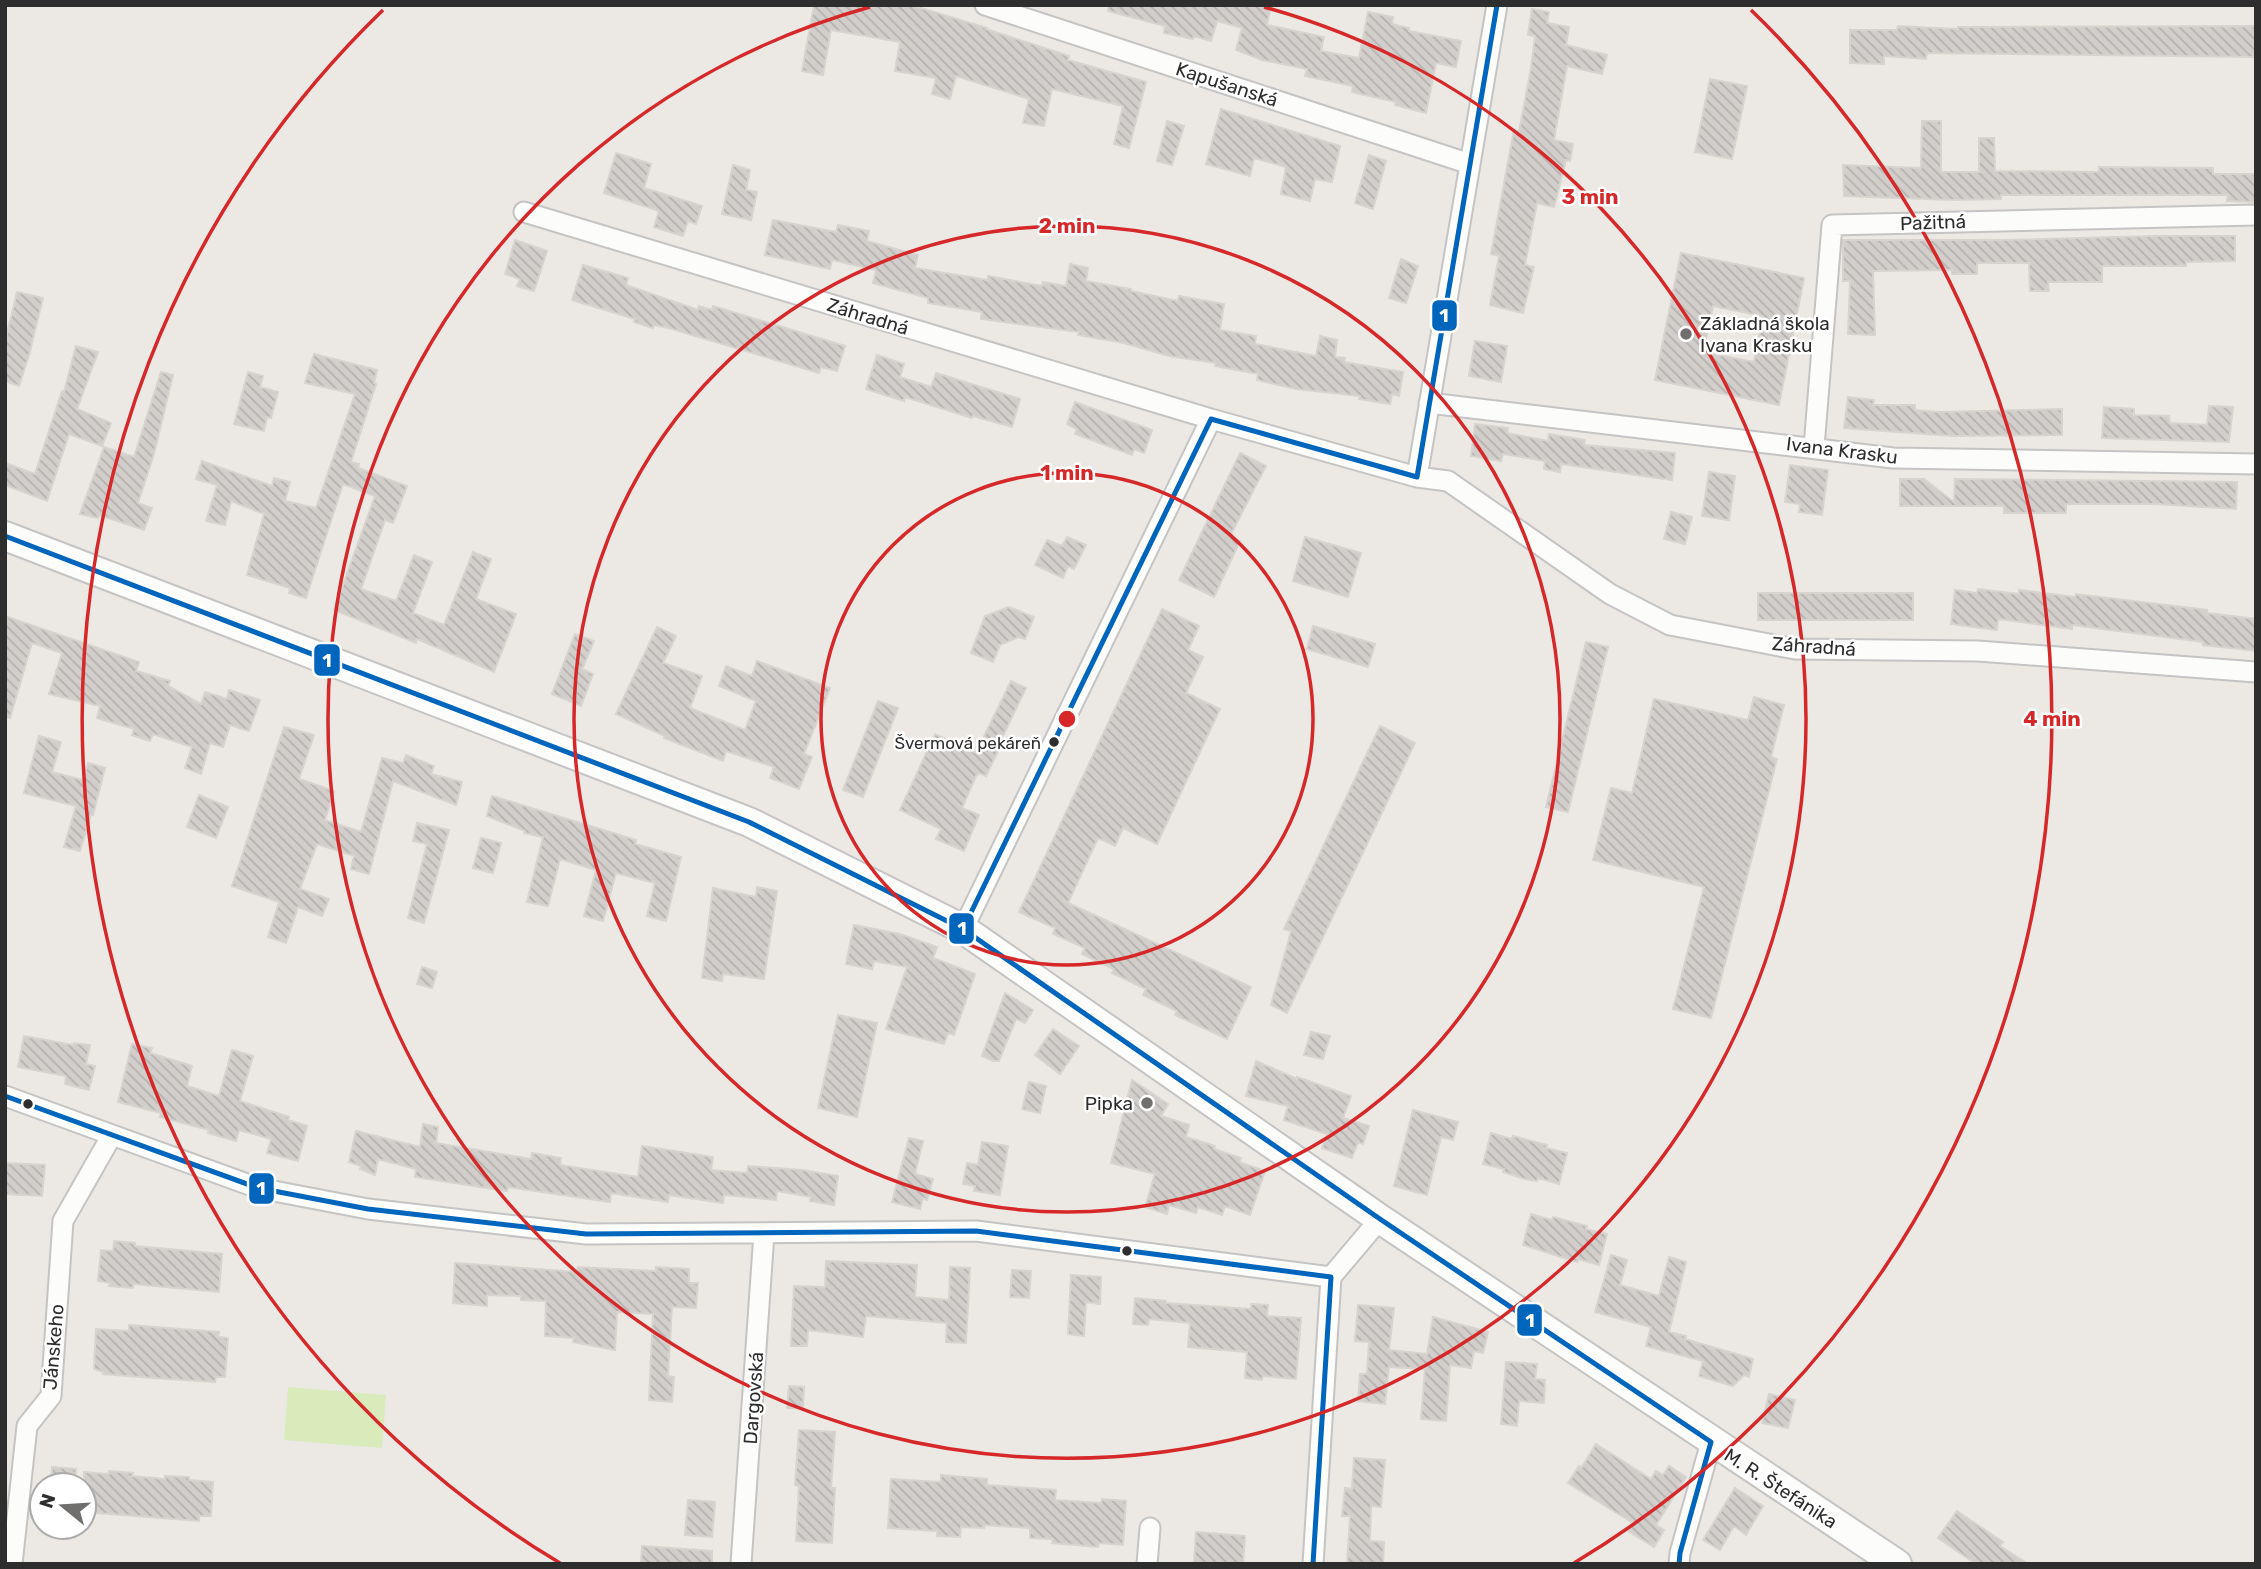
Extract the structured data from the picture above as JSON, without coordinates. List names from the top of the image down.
{
  "streets": {
    "street": [
      "Kapušanská",
      "Pažitná",
      "Záhradná",
      "Ivana Krasku",
      "Jánskeho",
      "Dargovská",
      "M. R. Štefánika"
    ]
  },
  "crossings": [
    ["Pažitná", "Ivana Krasku"]
  ],
  "places": ["Základná škola Ivana Krasku", "Švermová pekáreň", "Pipka"],
  "lines": ["transit line 1"],
  "north": "left",
  "rings": [
    "3 min",
    "2 min",
    "1 min",
    "4 min"
  ]
}
